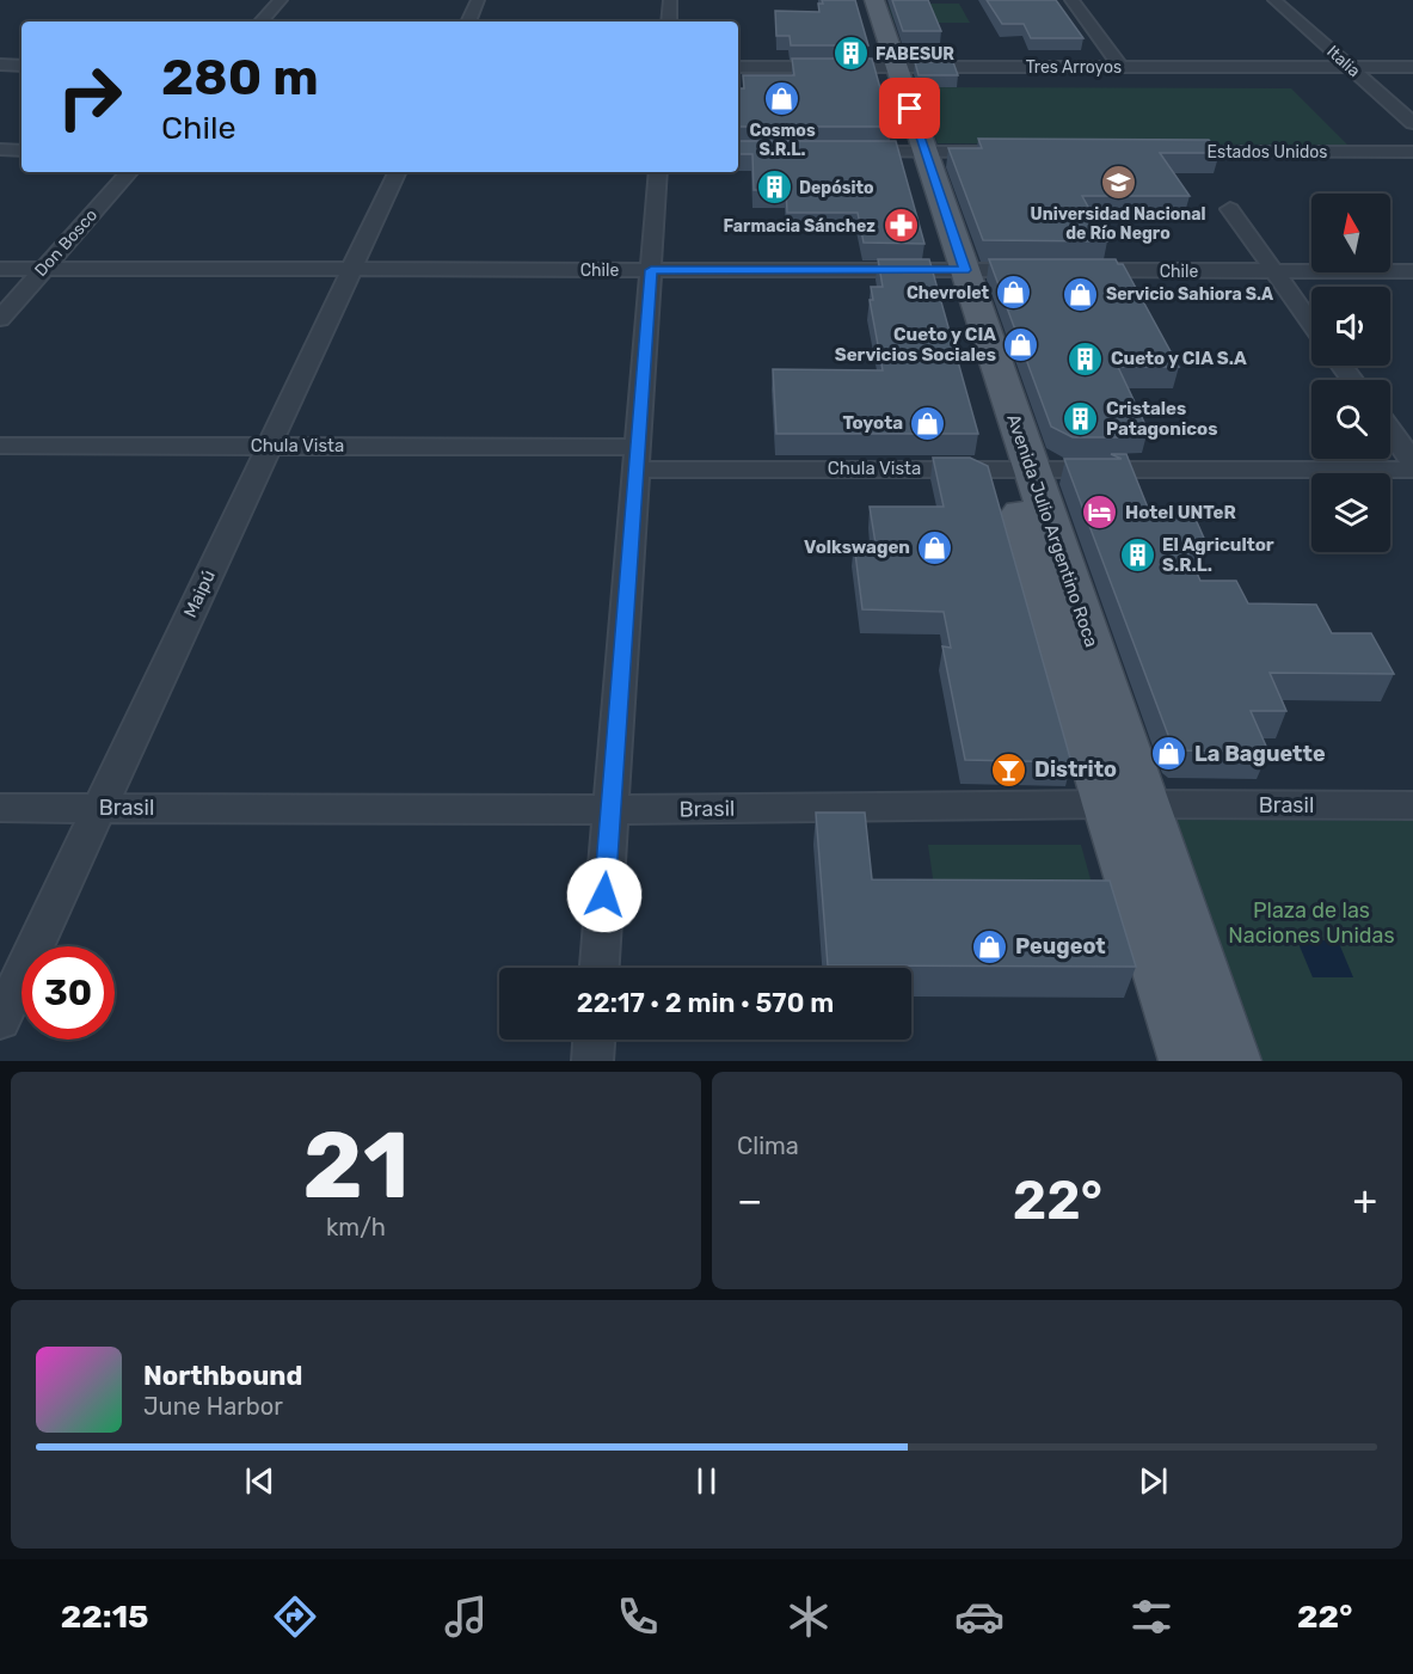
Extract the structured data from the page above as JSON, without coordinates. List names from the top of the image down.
{
  "streets": {
    "main road": ["Avenida Julio Argentino Roca"],
    "street": [
      "Italia",
      "Tres Arroyos",
      "Estados Unidos",
      "Don Bosco",
      "Chile",
      "Chula Vista",
      "Maipú",
      "Brasil"
    ]
  },
  "crossings": [
    ["Italia", "Tres Arroyos"],
    ["Tres Arroyos", "Avenida Julio Argentino Roca"],
    ["Don Bosco", "Chile"],
    ["Chile", "Avenida Julio Argentino Roca"],
    ["Chile", "Maipú"],
    ["Chula Vista", "Avenida Julio Argentino Roca"],
    ["Chula Vista", "Maipú"],
    ["Avenida Julio Argentino Roca", "Brasil"],
    ["Maipú", "Brasil"]
  ],
  "parks": ["Plaza de las Naciones Unidas"],
  "places": {
    "building": [
      "FABESUR",
      "Depósito",
      "Cueto y CIA S.A",
      "Cristales Patagonicos",
      "El Agricultor S.R.L."
    ],
    "shop": [
      "Cosmos S.R.L.",
      "Chevrolet",
      "Servicio Sahiora S.A",
      "Cueto y CIA Servicios Sociales",
      "Toyota",
      "Volkswagen",
      "La Baguette",
      "Peugeot"
    ],
    "school or university": ["Universidad Nacional de Río Negro"],
    "pharmacy": ["Farmacia Sánchez"],
    "hotel": ["Hotel UNTeR"],
    "bar": ["Distrito"]
  },
  "north": "top",
  "page": {
    "turn": ["280 m", "Chile"],
    "limit": "30",
    "trip": "22:17 · 2 min · 570 m",
    "tile": [
      ["21", "km/h"],
      "Clima"
    ],
    "heat": ["−", "22°", "+"],
    "song": ["Northbound", "June Harbor"],
    "tabs": ["22:15", "22°"]
  }
}
